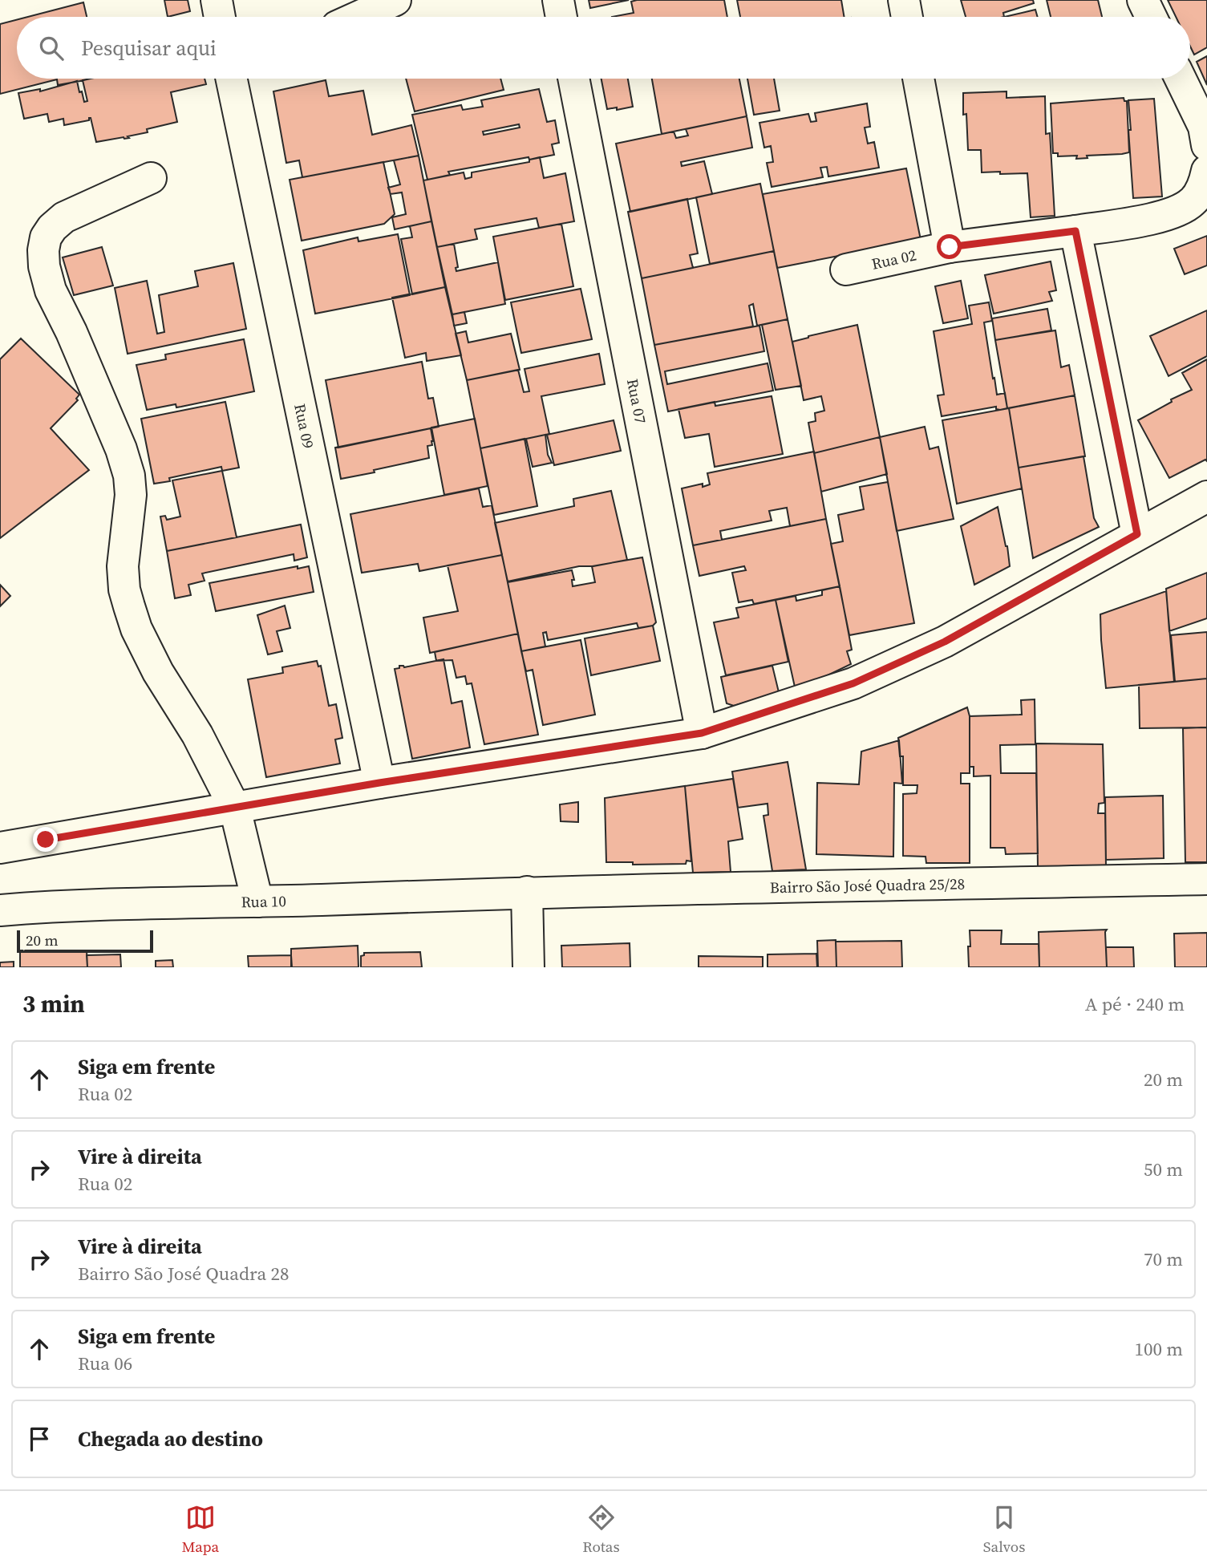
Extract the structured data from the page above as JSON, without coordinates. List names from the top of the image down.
{
  "streets": {
    "street": [
      "Rua 02",
      "Rua 07",
      "Rua 09",
      "Bairro São José Quadra 25/28",
      "Rua 10"
    ]
  },
  "crossings": [
    ["Bairro São José Quadra 25/28", "Rua 10"]
  ],
  "scale_bar": "20 m",
  "page": {
    "search": "Pesquisar aqui",
    "scale": "20 m",
    "heading": ["3 min", "A pé · 240 m"],
    "list": [
      ["Siga em frente", "Rua 02", "20 m"],
      ["Vire à direita", "Rua 02", "50 m"],
      ["Vire à direita", "Bairro São José Quadra 28", "70 m"],
      ["Siga em frente", "Rua 06", "100 m"],
      "Chegada ao destino"
    ],
    "nav": ["Mapa", "Rotas", "Salvos"]
  }
}
